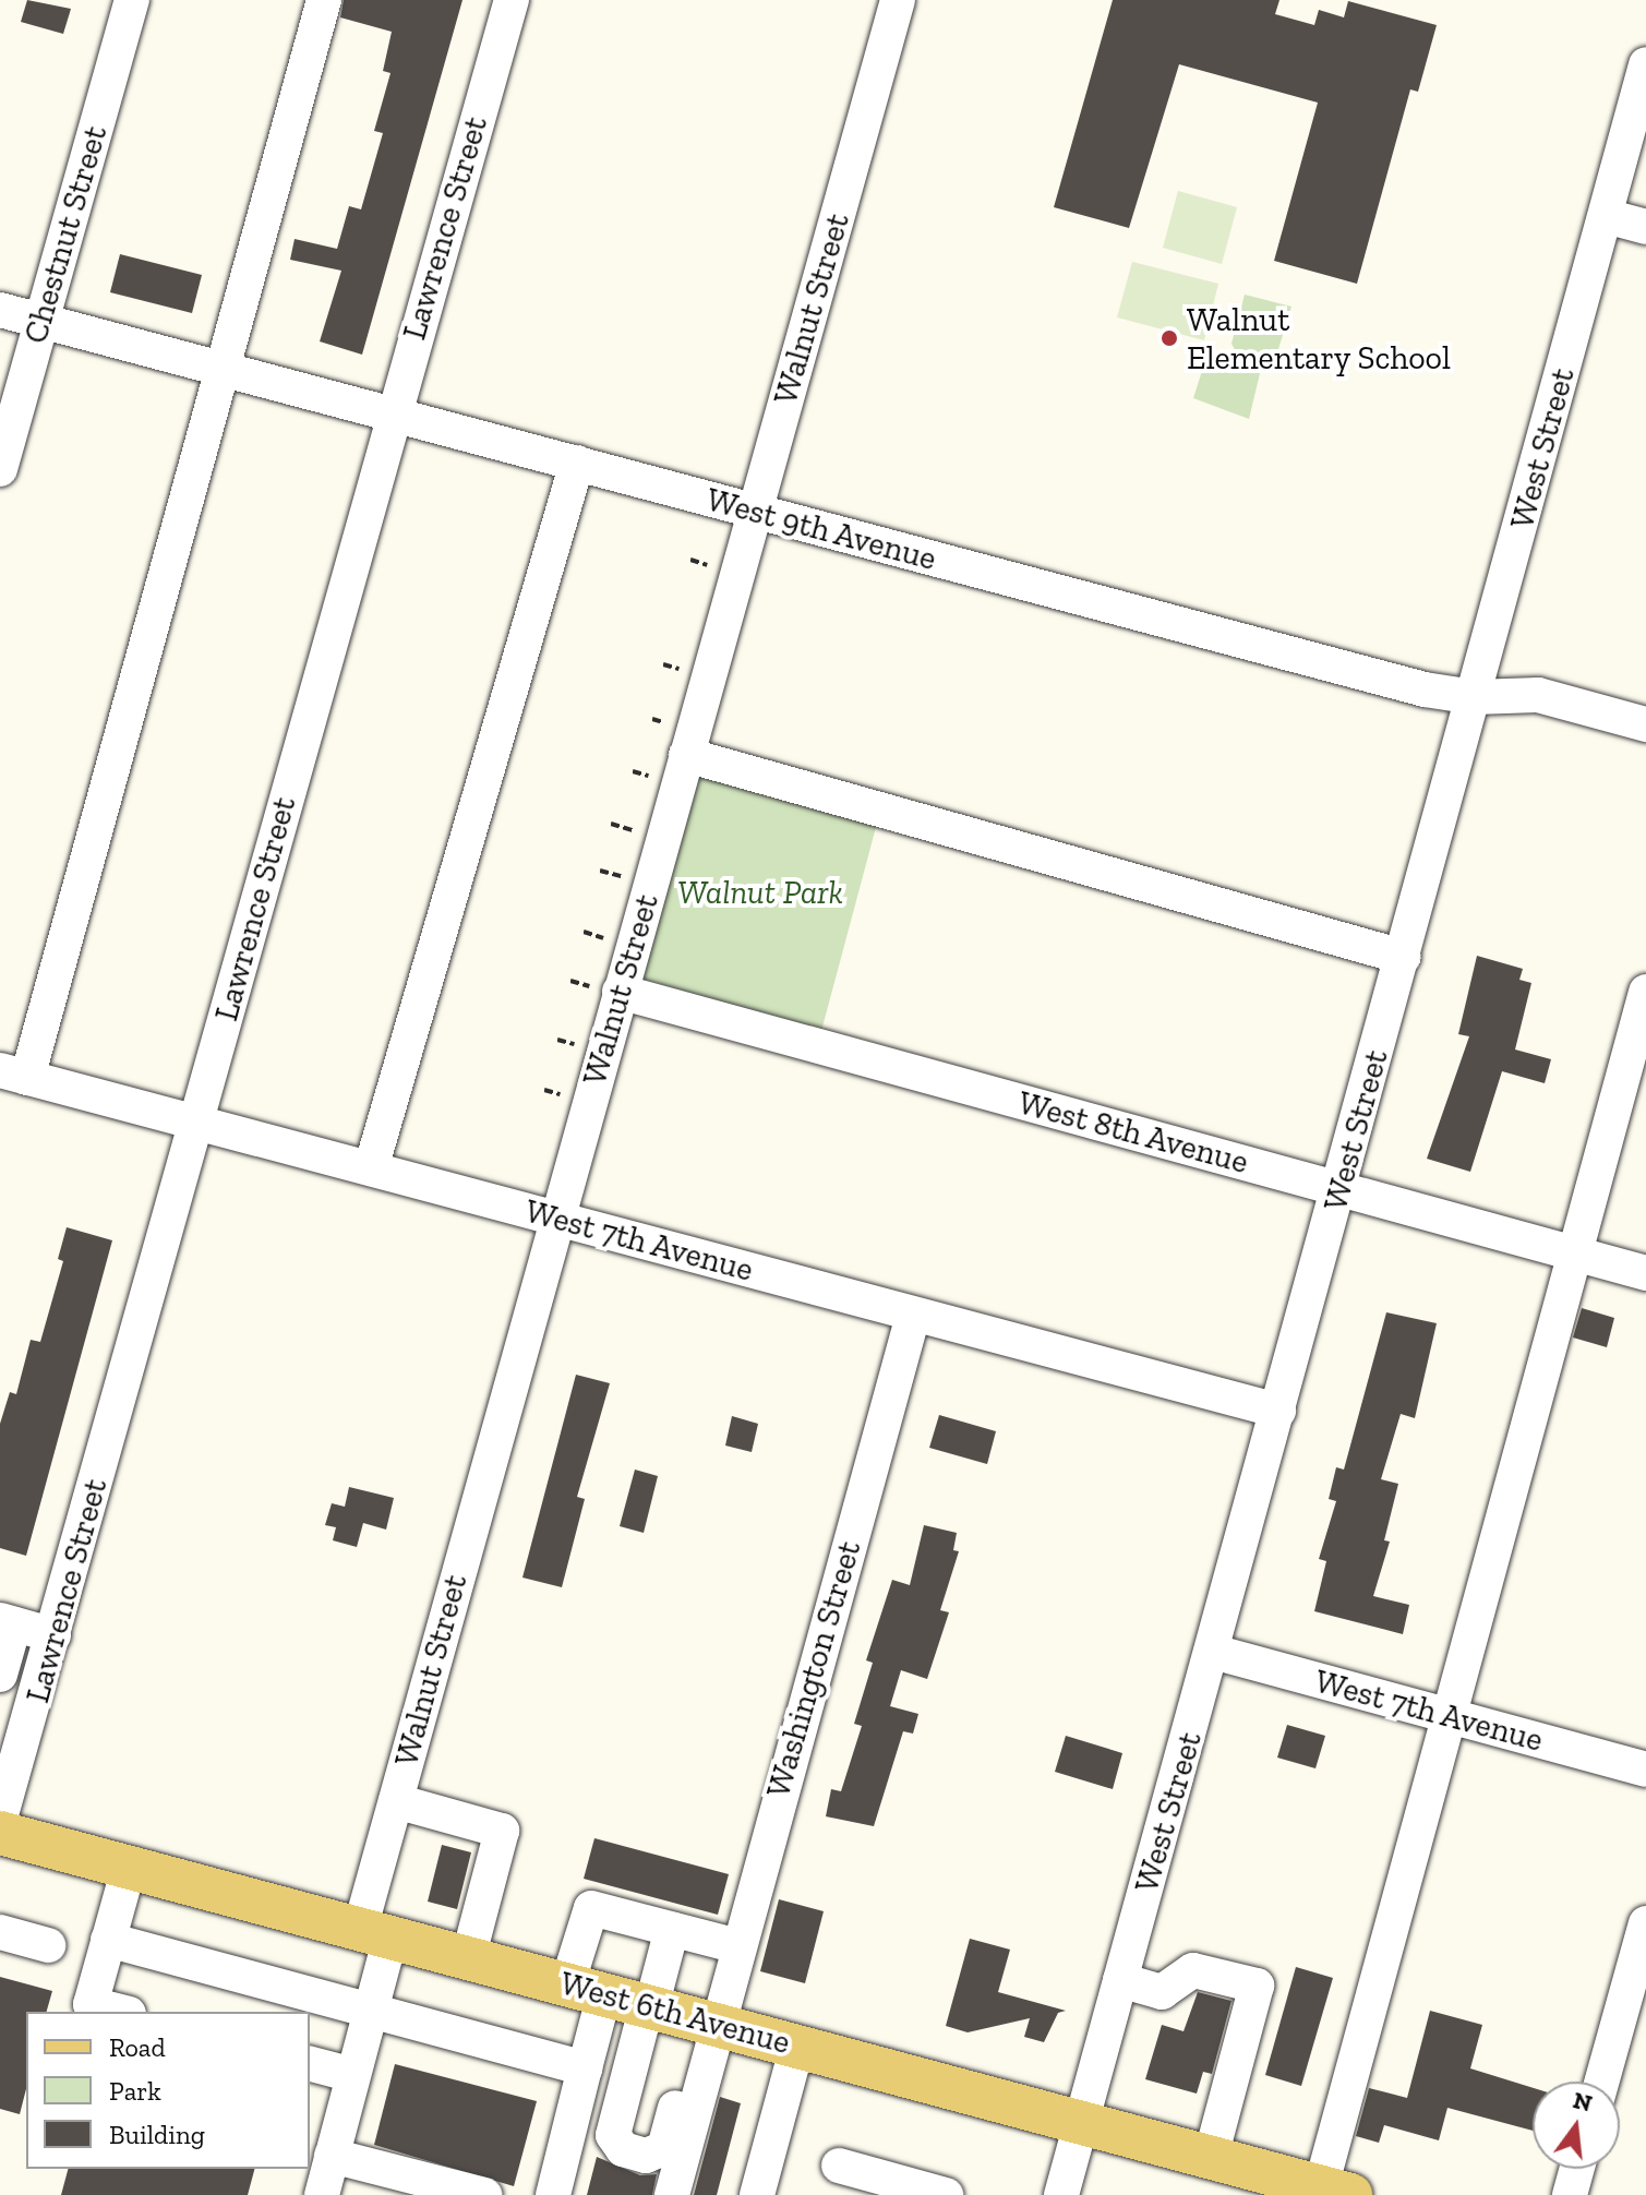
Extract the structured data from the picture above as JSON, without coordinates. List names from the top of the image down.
{
  "streets": {
    "main road": ["West 6th Avenue"],
    "street": [
      "Lawrence Street",
      "Chestnut Street",
      "Walnut Street",
      "West Street",
      "West 9th Avenue",
      "West 8th Avenue",
      "West 7th Avenue",
      "Washington Street"
    ]
  },
  "crossings": [
    ["Lawrence Street", "West 9th Avenue"],
    ["Lawrence Street", "West 7th Avenue"],
    ["Chestnut Street", "West 9th Avenue"],
    ["Walnut Street", "West 9th Avenue"],
    ["Walnut Street", "West 8th Avenue"],
    ["Walnut Street", "West 7th Avenue"],
    ["Walnut Street", "West 6th Avenue"],
    ["West Street", "West 9th Avenue"],
    ["West Street", "West 8th Avenue"],
    ["West Street", "West 7th Avenue"],
    ["West Street", "West 6th Avenue"],
    ["West 7th Avenue", "Washington Street"],
    ["Washington Street", "West 6th Avenue"]
  ],
  "parks": ["Walnut Park"],
  "places": ["Walnut Elementary School"],
  "legend": ["Road", "Park", "Building"],
  "north": "top"
}
